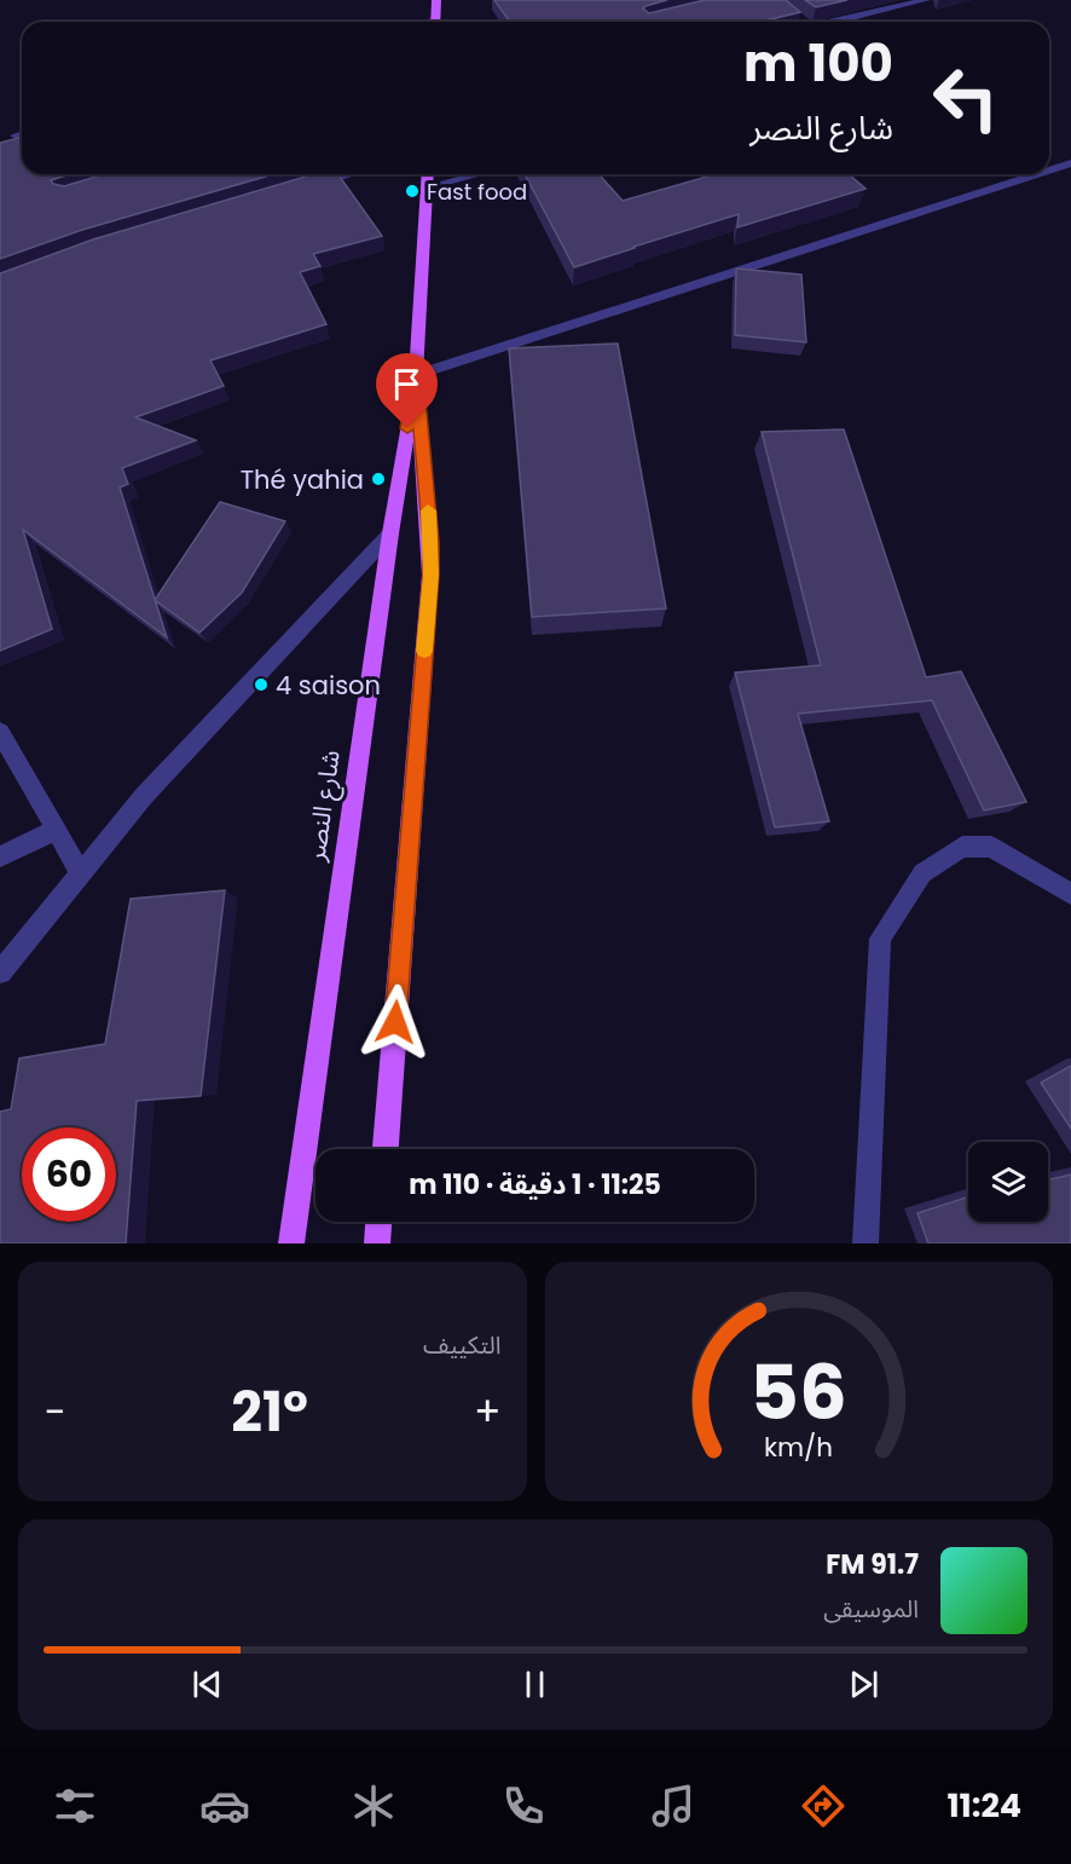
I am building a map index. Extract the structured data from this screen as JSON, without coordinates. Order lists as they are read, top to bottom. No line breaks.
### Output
{"streets":{"main road":["شارع النصر"]},"places":["Fast food","Thé yahia","4 saison"],"page":{"turn":["100 m","شارع النصر"],"limit":"60","trip":"11:25 · 1 دقيقة · 110 m","tile":"التكييف","heat":["−","21°","+"],"song":["91.7 FM","الموسيقى"],"tabs":"11:24","gauge":["56","km/h"]}}
